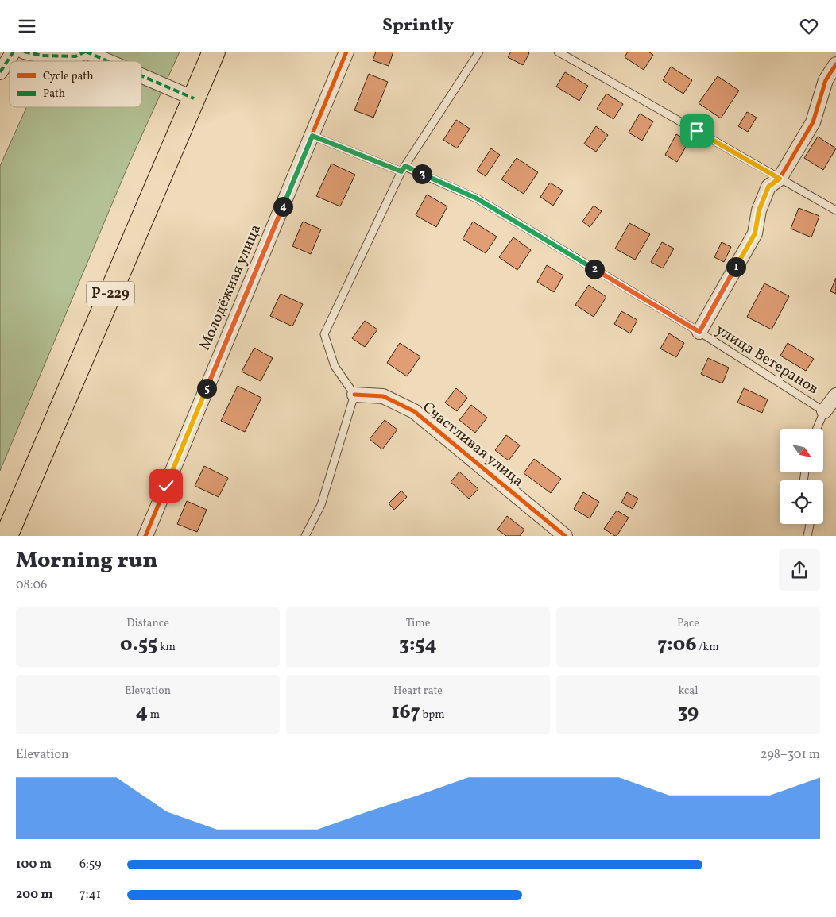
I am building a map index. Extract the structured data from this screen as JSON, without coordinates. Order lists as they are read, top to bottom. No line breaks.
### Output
{"streets":{"main road":["Р-229"],"street":["Молодёжная улица","Счастливая улица"],"lane":["улица Ветеранов"]},"crossings":[["Молодёжная улица","улица Ветеранов"]],"legend":["Cycle path","Path"],"north":"bottom right","page":{"header":"Sprintly","pins":["3","4","1","2","5"],"heading":["Morning run","08:06"],"stats":[["Distance","0.55 km"],["Time","3:54"],["Pace","7:06 /km"],["Elevation","4 m"],["Heart rate","167 bpm"],["kcal","39"]],"chart":["Elevation","298–301 m"],"list":[{"name":"100 m","note":"6:59"},{"name":"200 m","note":"7:41"}]}}
